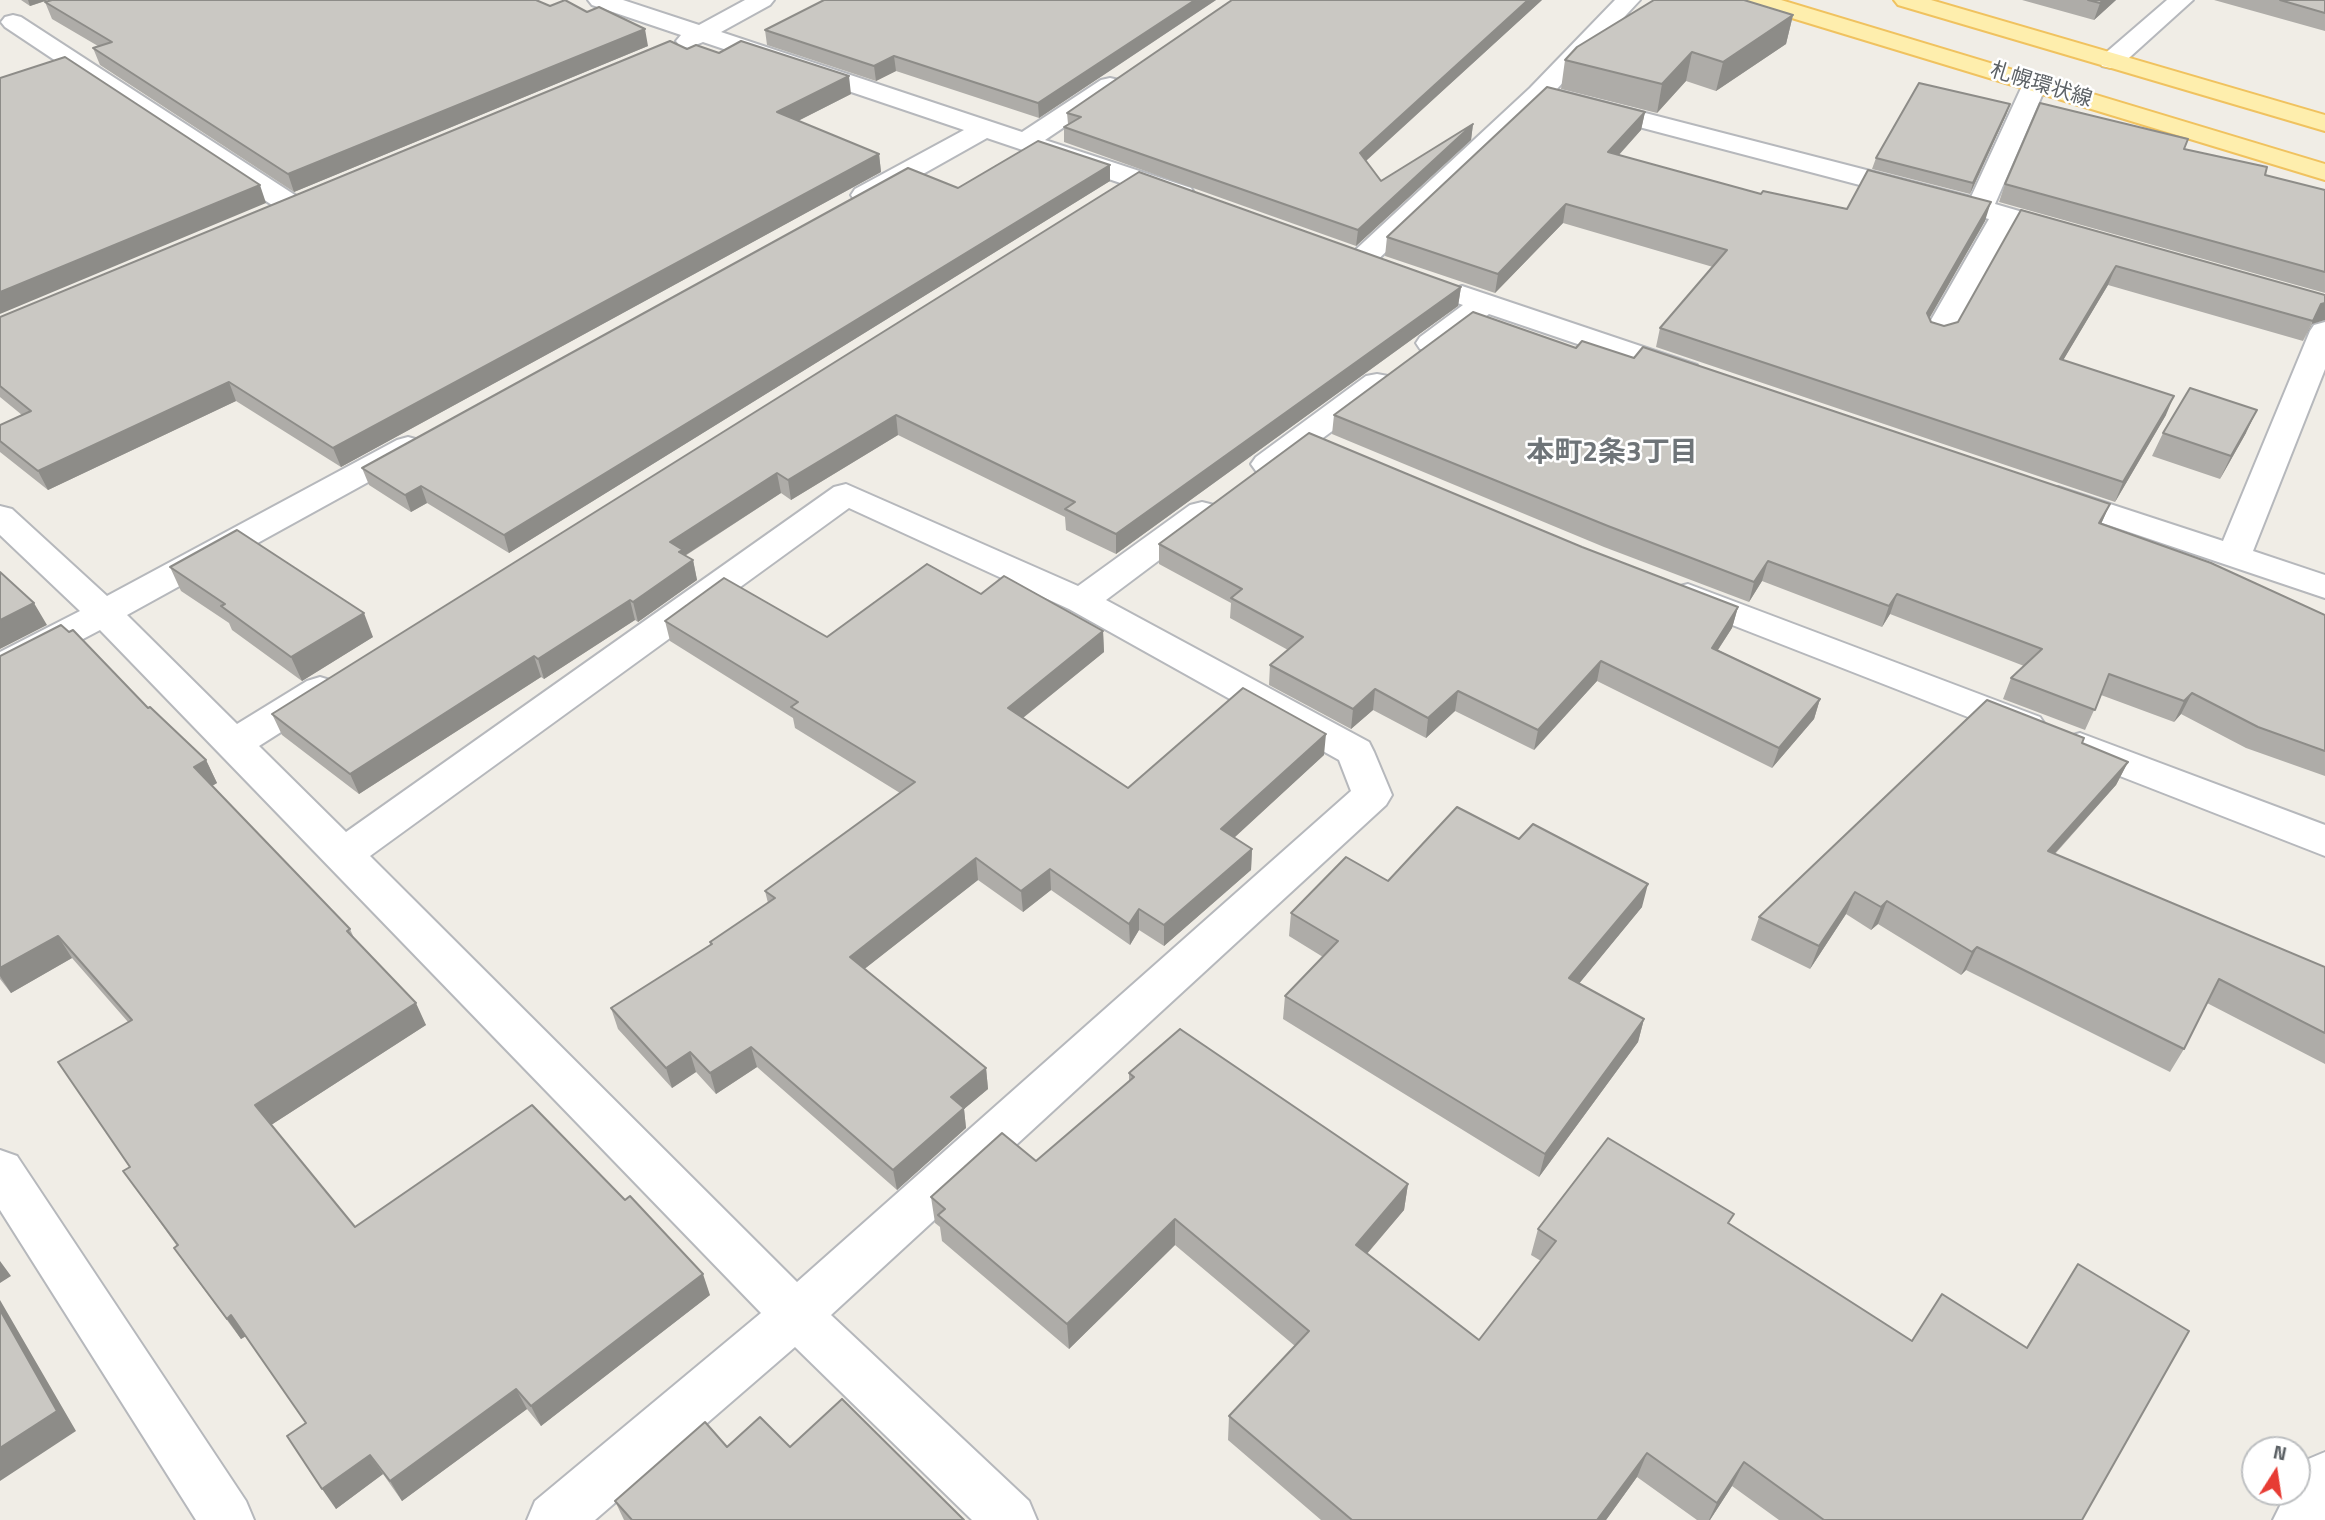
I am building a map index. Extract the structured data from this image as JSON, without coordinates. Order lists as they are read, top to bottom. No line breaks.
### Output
{"streets":{"main road":["札幌環状線"]},"districts":["本町2条3丁目"],"north":"top"}
